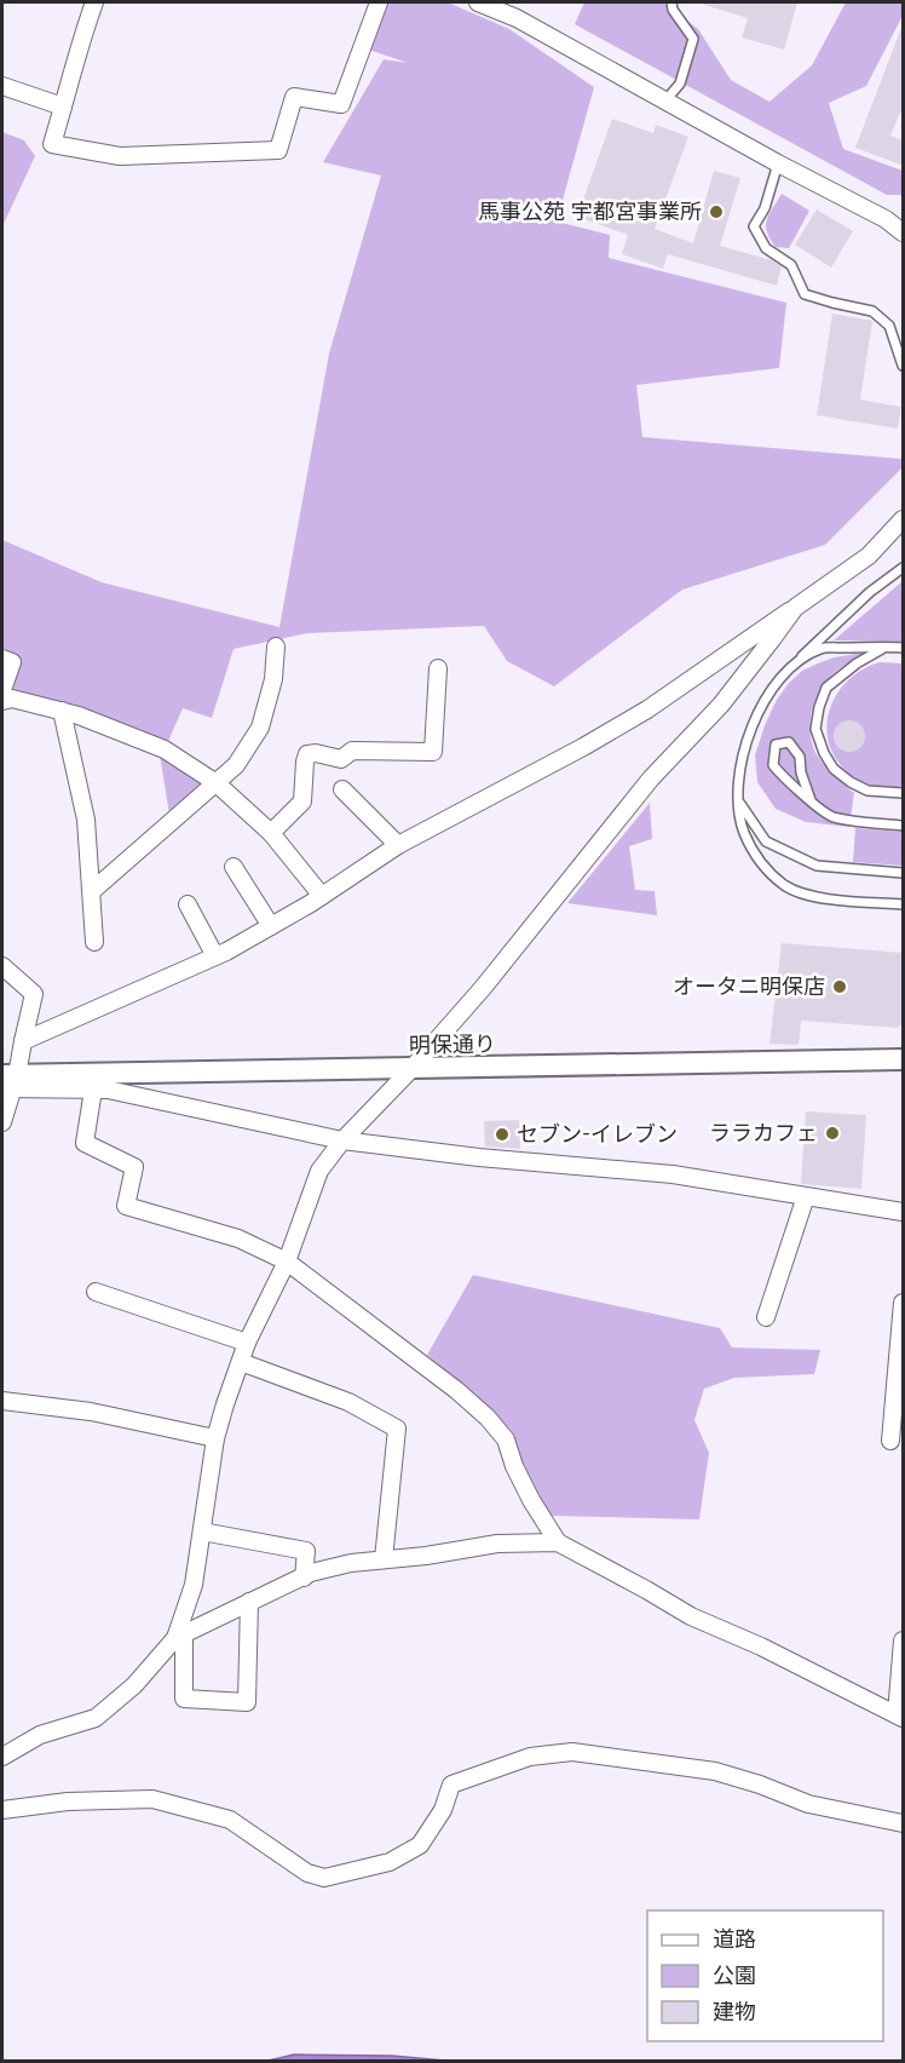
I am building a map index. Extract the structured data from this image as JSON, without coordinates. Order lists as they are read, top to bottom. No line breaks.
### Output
{"streets":{"street":["明保通り"]},"places":["馬事公苑 宇都宮事業所","オータニ明保店","ララカフェ","セブン-イレブン"],"legend":["道路","公園","建物"]}
